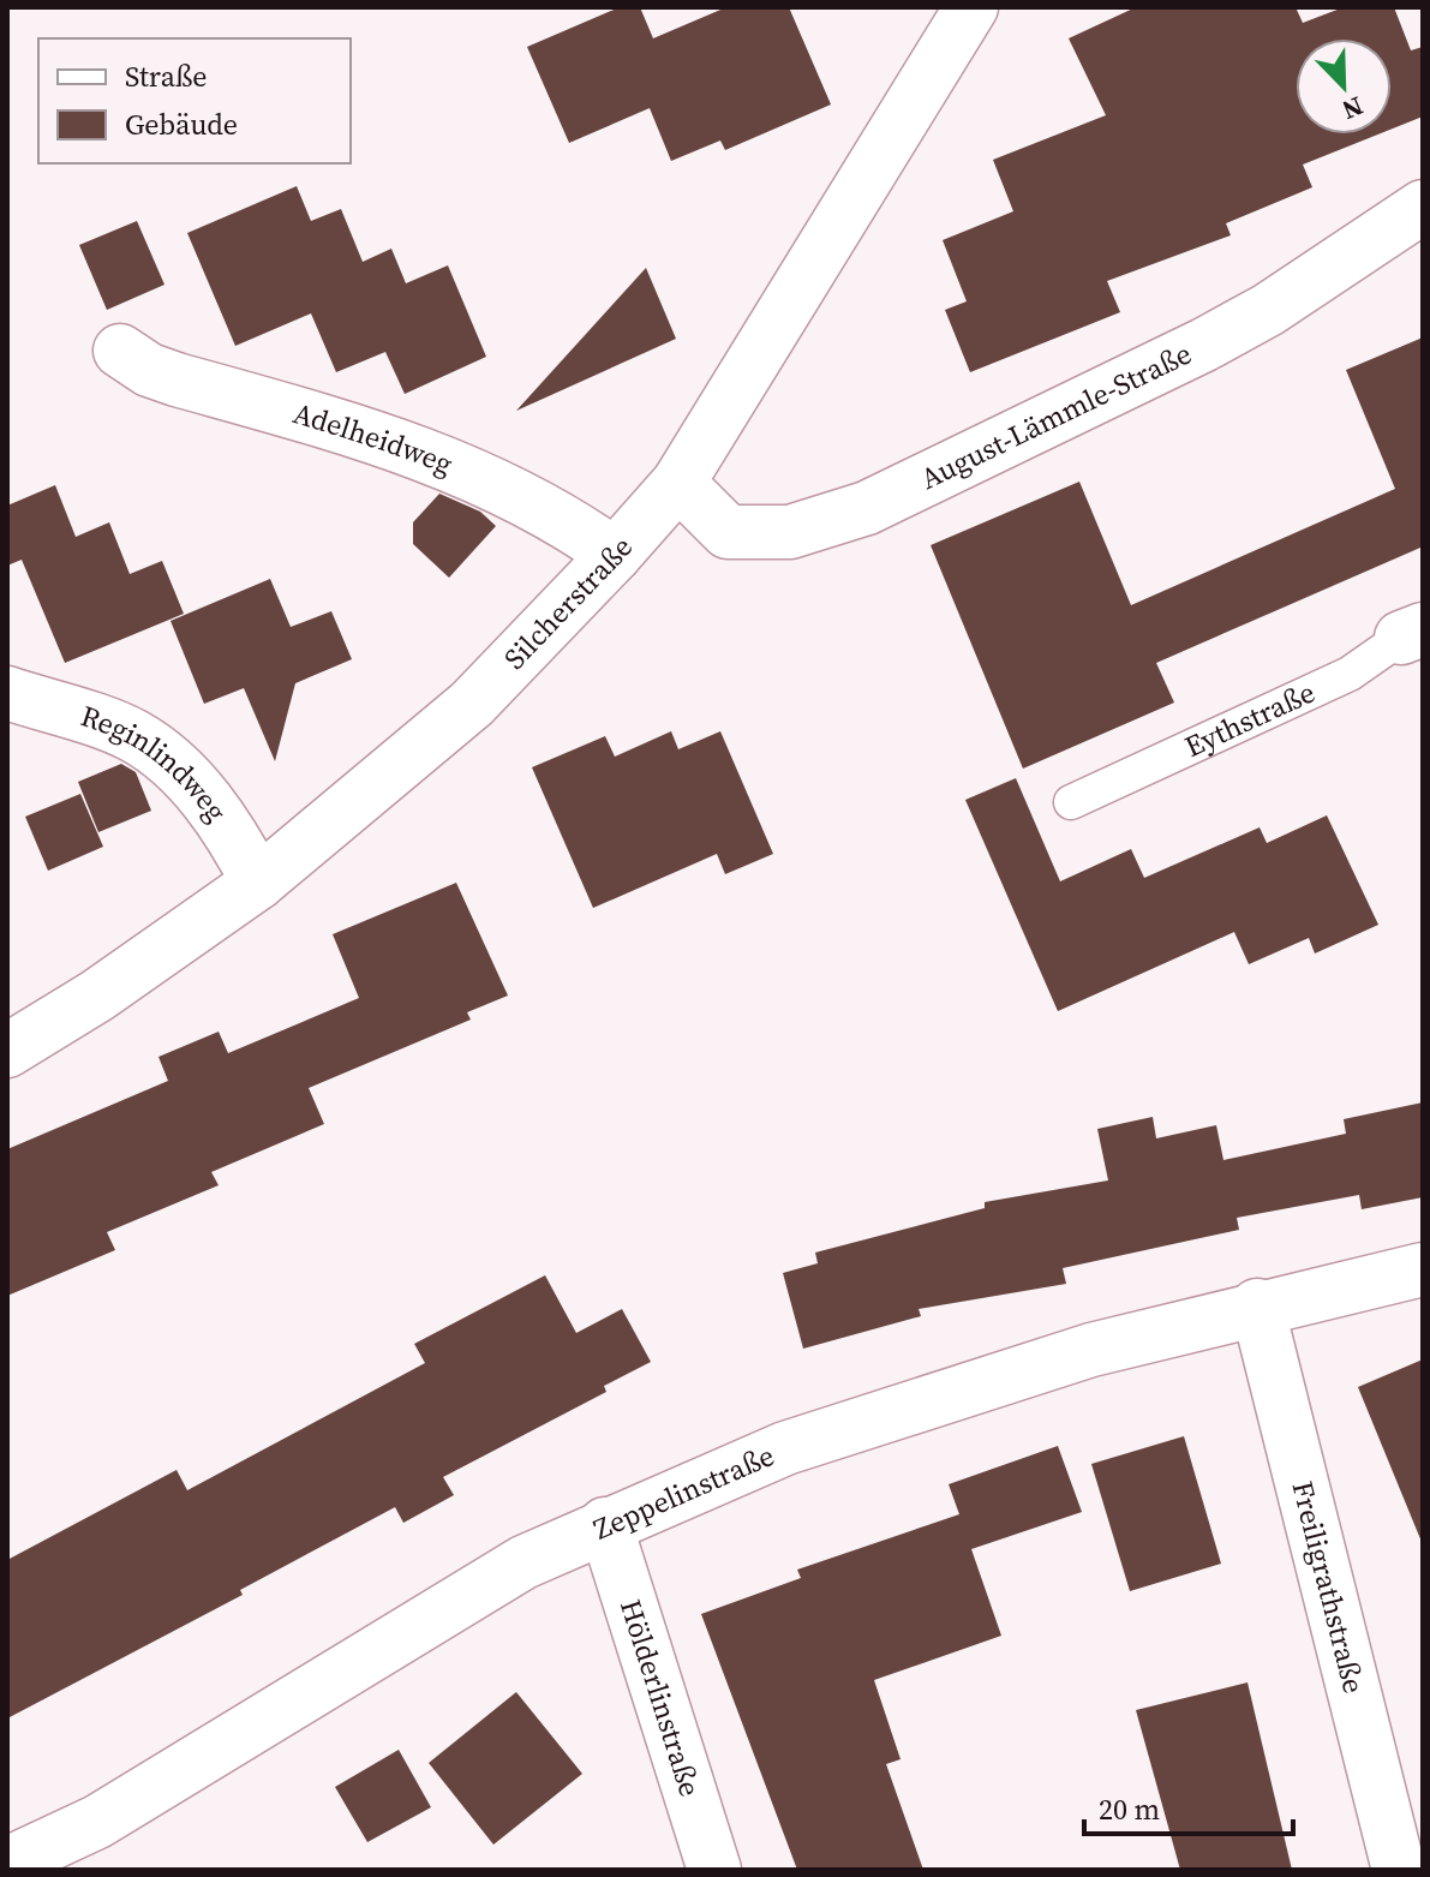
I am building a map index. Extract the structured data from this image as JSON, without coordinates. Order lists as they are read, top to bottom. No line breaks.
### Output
{"streets":{"street":["August-Lämmle-Straße","Adelheidweg","Silcherstraße","Reginlindweg","Zeppelinstraße","Freiligrathstraße","Hölderlinstraße"],"lane":["Eythstraße"]},"crossings":[["August-Lämmle-Straße","Silcherstraße"],["Adelheidweg","Silcherstraße"],["Silcherstraße","Reginlindweg"],["Zeppelinstraße","Freiligrathstraße"],["Zeppelinstraße","Hölderlinstraße"]],"legend":["Straße","Gebäude"],"scale_bar":"20 m","north":"bottom right"}
